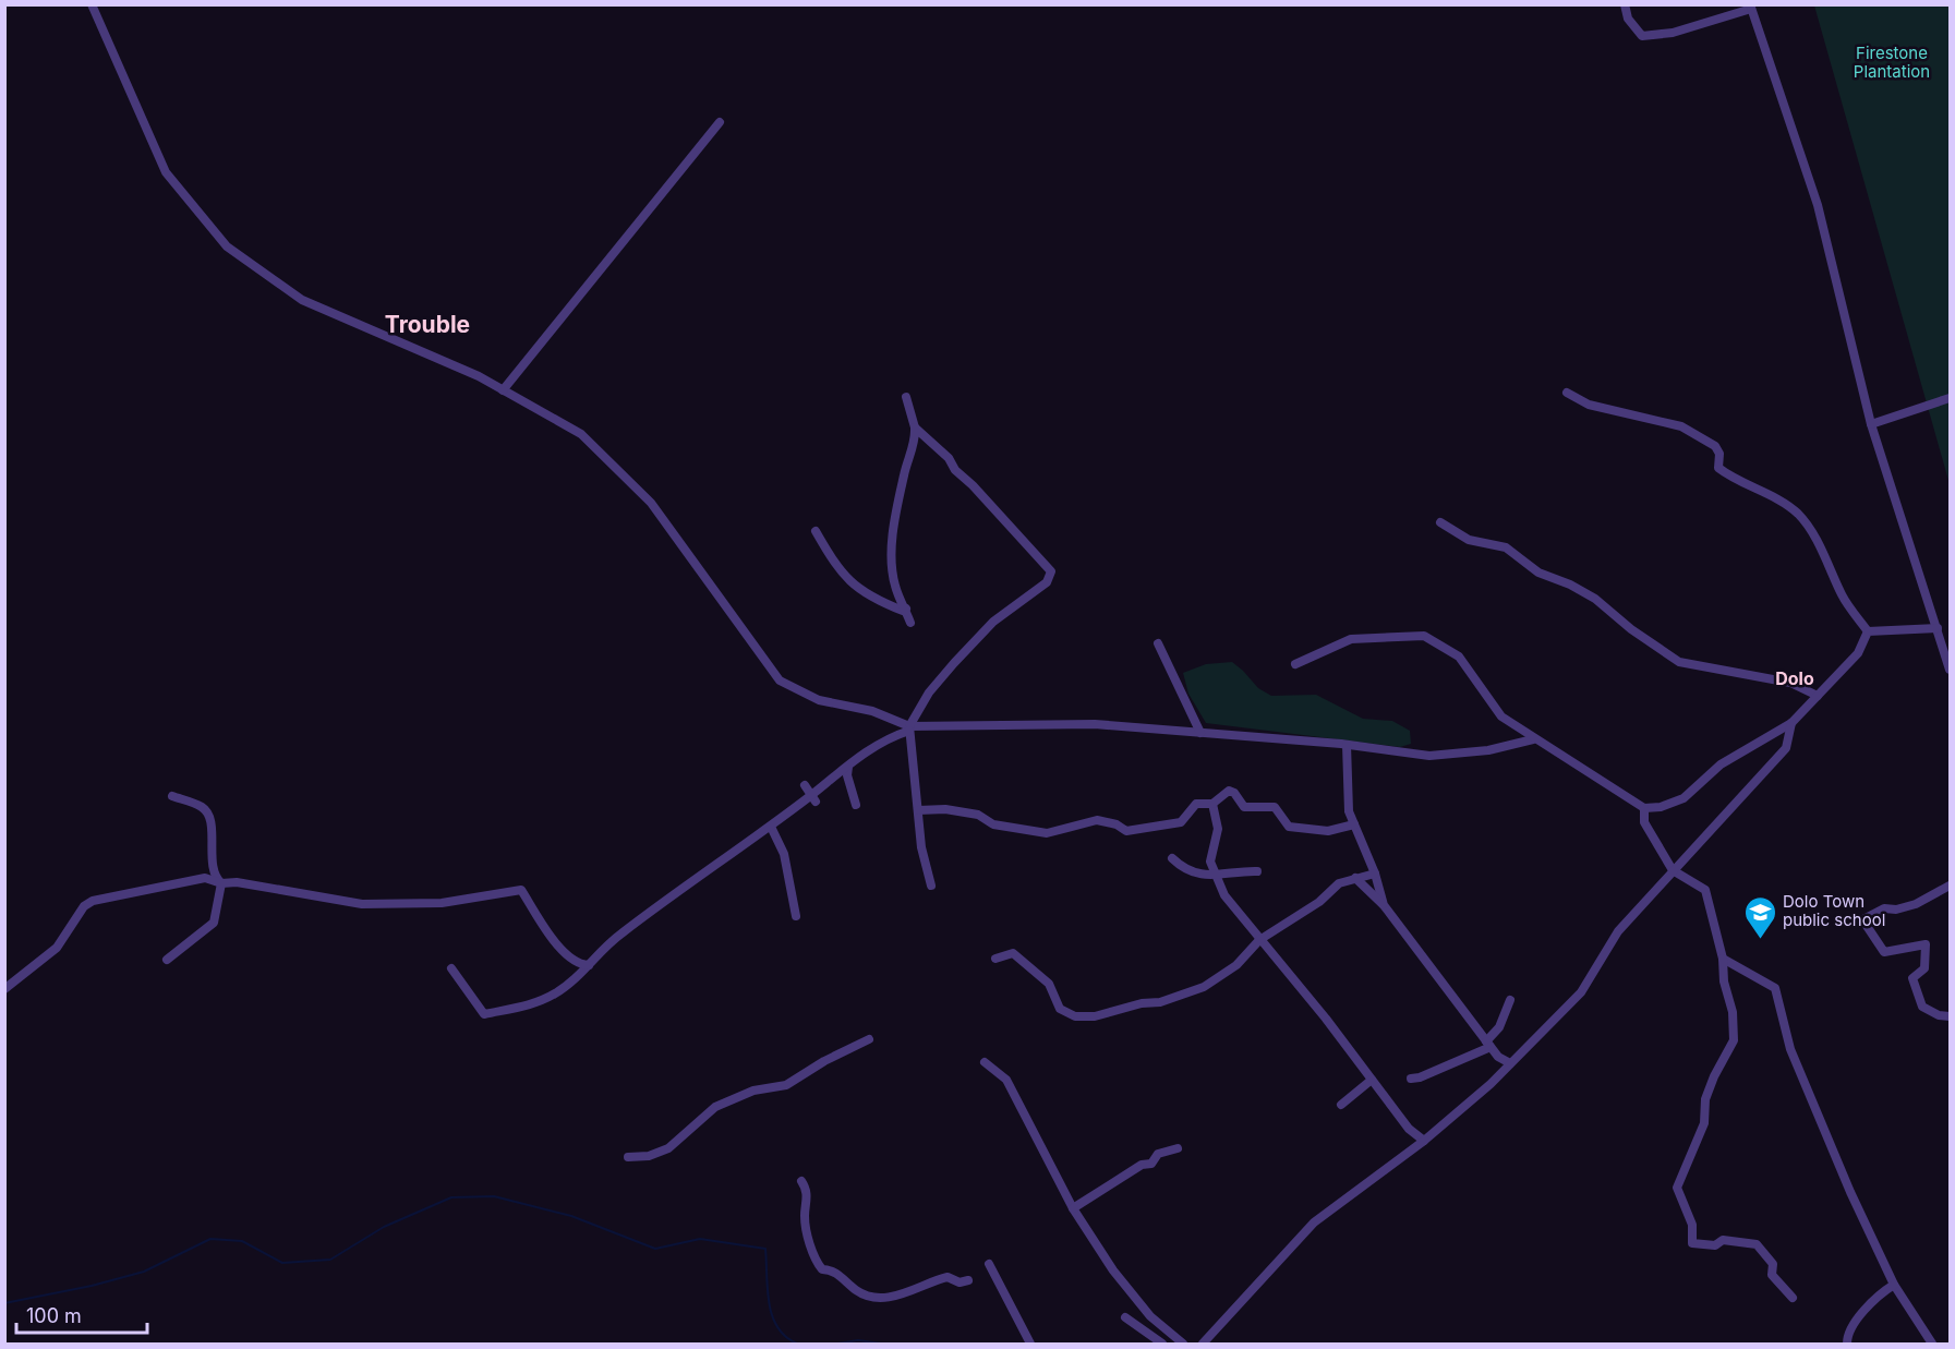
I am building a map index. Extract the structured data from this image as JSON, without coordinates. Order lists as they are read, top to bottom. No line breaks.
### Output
{"districts":["Trouble","Dolo"],"parks":["Firestone Plantation"],"places":{"school or university":["Dolo Town public school"]},"scale_bar":"100 m"}
